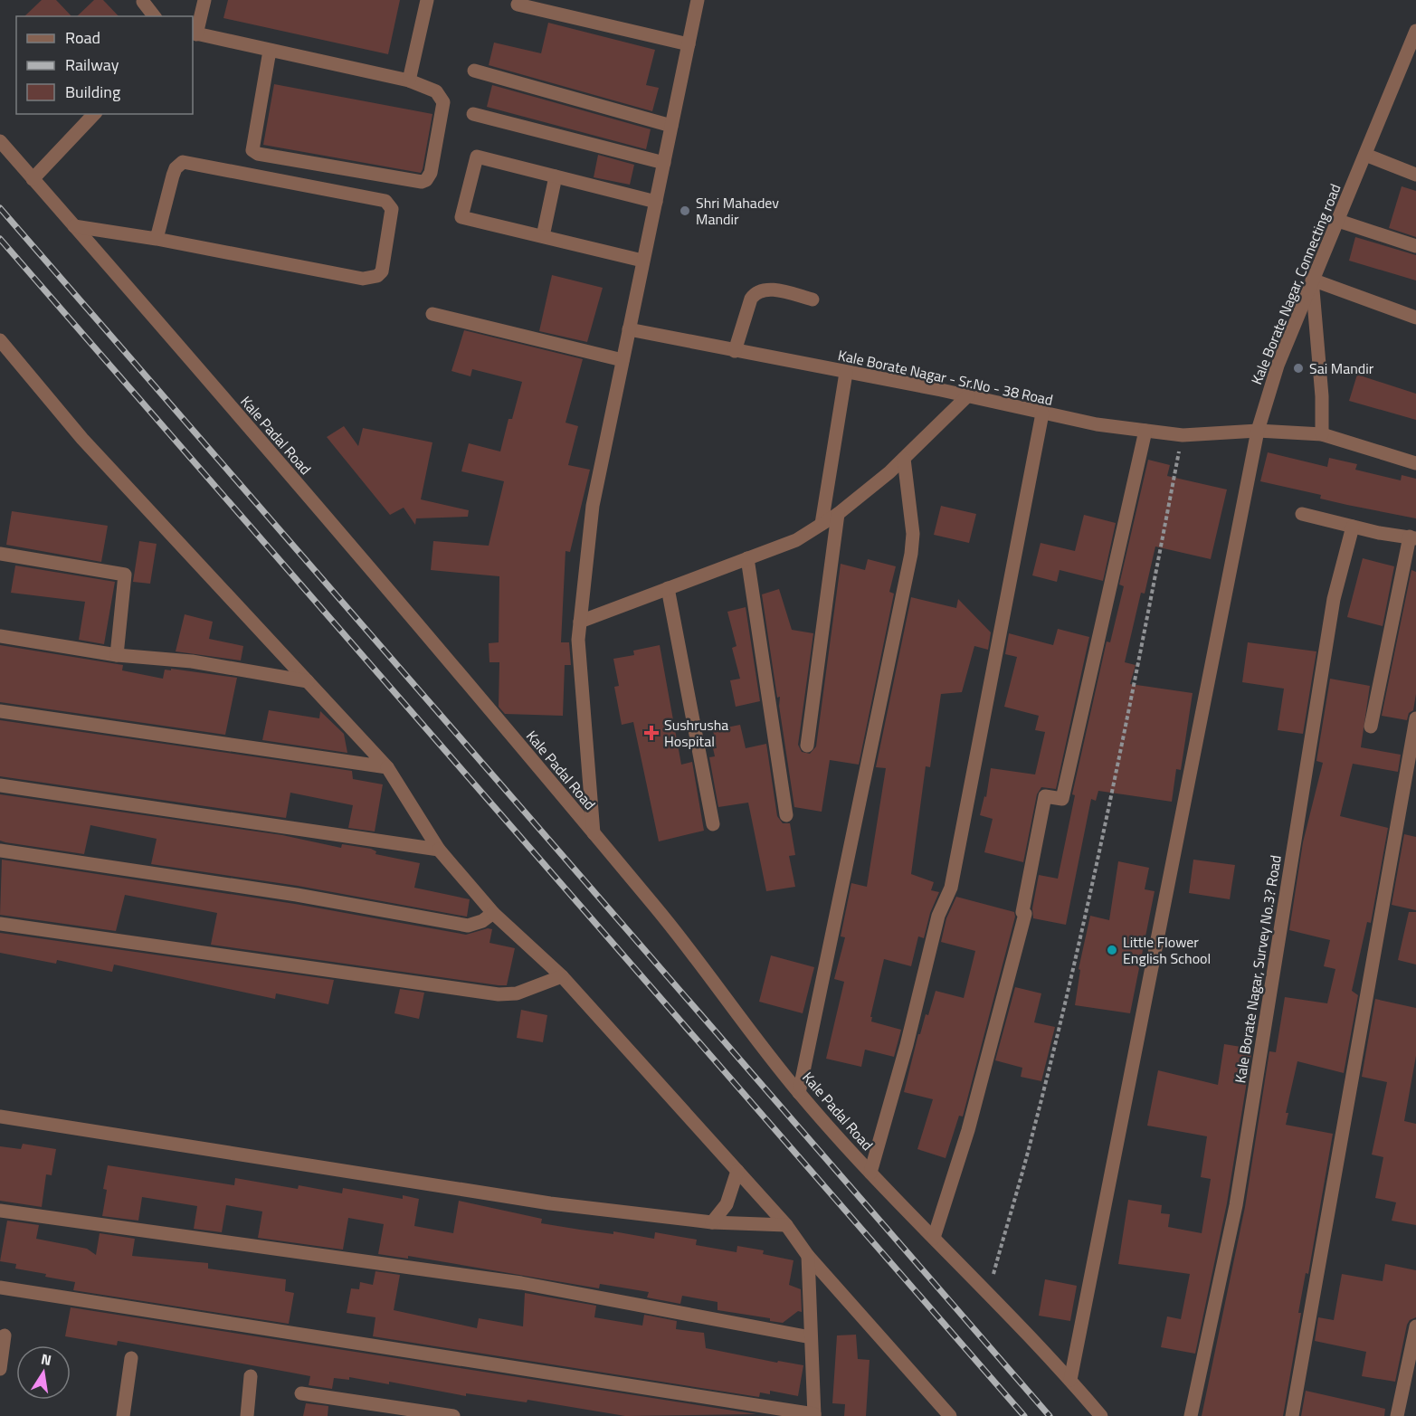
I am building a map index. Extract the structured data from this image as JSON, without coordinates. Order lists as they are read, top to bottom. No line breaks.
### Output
{"streets":{"street":["Kale Borate Nagar, Connecting road","Kale Borate Nagar - Sr.No - 38 Road","Kale Padal Road","Kale Borate Nagar, Survey No.3? Road"]},"crossings":[["Kale Borate Nagar, Connecting road","Kale Borate Nagar - Sr.No - 38 Road"],["Kale Borate Nagar, Connecting road","Kale Padal Road"]],"places":{"other":["Shri Mahadev Mandir","Sai Mandir","Little Flower English School"],"health":["Sushrusha Hospital"]},"legend":["Road","Railway","Building"],"north":"top"}
